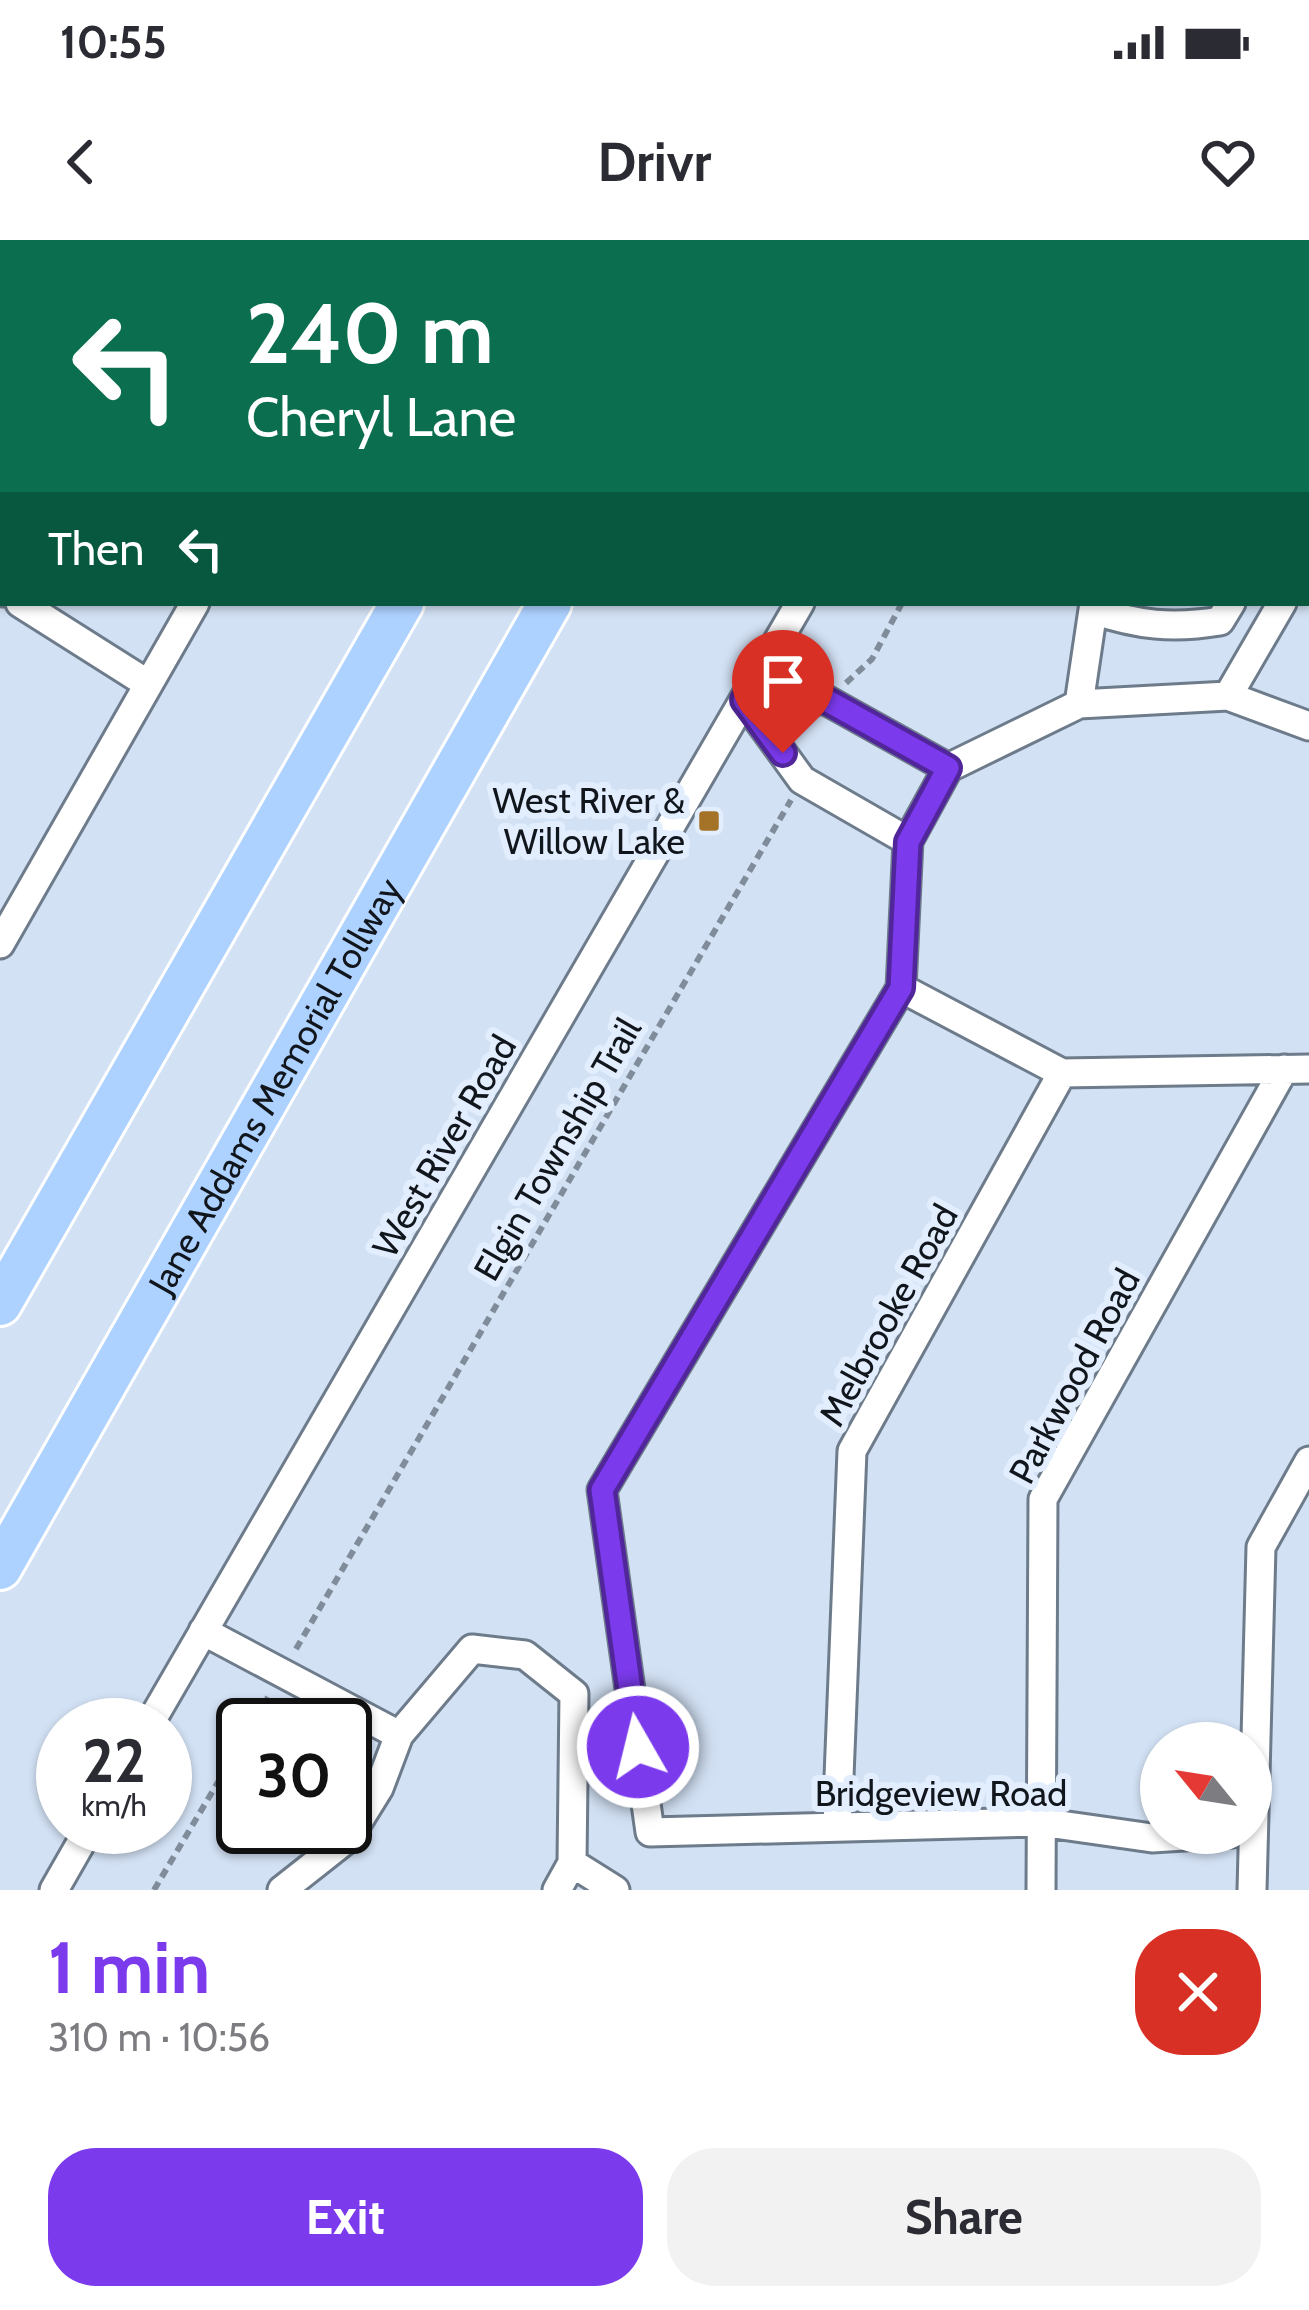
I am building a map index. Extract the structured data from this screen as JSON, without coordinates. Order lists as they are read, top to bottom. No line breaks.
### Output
{"streets":{"highway":["Jane Addams Memorial Tollway"],"street":["West River Road","Melbrooke Road","Parkwood Road","Bridgeview Road"],"path":["Elgin Township Trail"]},"crossings":[["Melbrooke Road","Bridgeview Road"],["Parkwood Road","Bridgeview Road"]],"places":{"transit":["West River & Willow Lake"]},"north":"top left","page":{"status":"10:55","header":"Drivr","turn":["240 m","Cheryl Lane"],"then":"Then","speed":"22 km/h","limit":"30","heading":["1 min","310 m · 10:56"],"buttons":["Exit","Share"]}}
